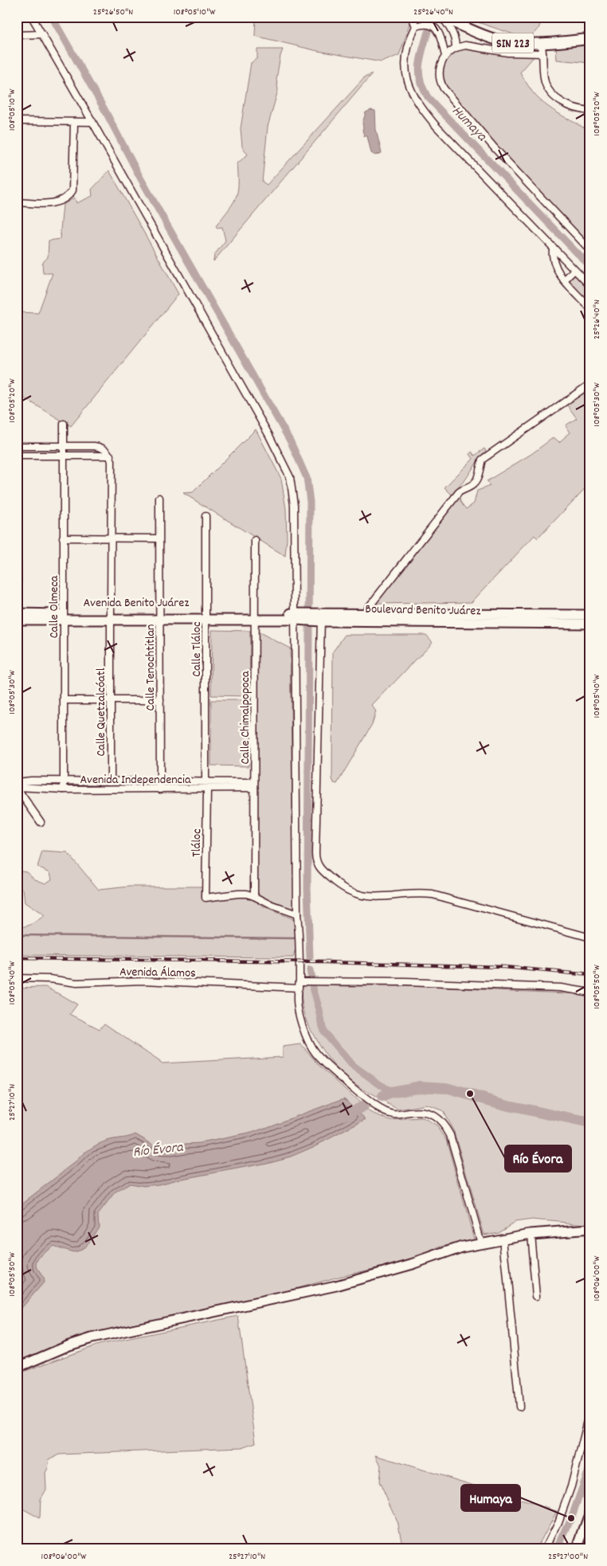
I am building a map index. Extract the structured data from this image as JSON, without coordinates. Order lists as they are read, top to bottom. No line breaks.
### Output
{"streets":{"main road":["SIN 223"],"street":["Avenida Benito Juárez","Calle Olmeca","Boulevard Benito Juárez","Calle Tláloc","Calle Tenochtitlan","Calle Quetzalcóatl","Calle Chimalpopoca","Avenida Independencia","Tláloc","Avenida Álamos"]},"crossings":[["Avenida Benito Juárez","Calle Olmeca"],["Avenida Benito Juárez","Boulevard Benito Juárez"],["Avenida Benito Juárez","Calle Tláloc"],["Avenida Benito Juárez","Calle Tenochtitlan"],["Avenida Benito Juárez","Calle Quetzalcóatl"],["Avenida Benito Juárez","Calle Chimalpopoca"],["Calle Olmeca","Avenida Independencia"],["Boulevard Benito Juárez","Calle Chimalpopoca"],["Calle Tláloc","Avenida Independencia"],["Calle Tenochtitlan","Avenida Independencia"],["Calle Quetzalcóatl","Avenida Independencia"],["Calle Chimalpopoca","Avenida Independencia"],["Calle Chimalpopoca","Tláloc"],["Avenida Independencia","Tláloc"]],"water":["Humaya","Río Évora"],"places":["Río Évora","Humaya"],"coordinates":["25°26'50\"N","108°05'10\"W","25°26'40\"N","108°05'20\"W","108°05'30\"W","108°05'40\"W","108°05'50\"W","25°27'10\"N","108°06'00\"W","25°27'00\"N"]}
